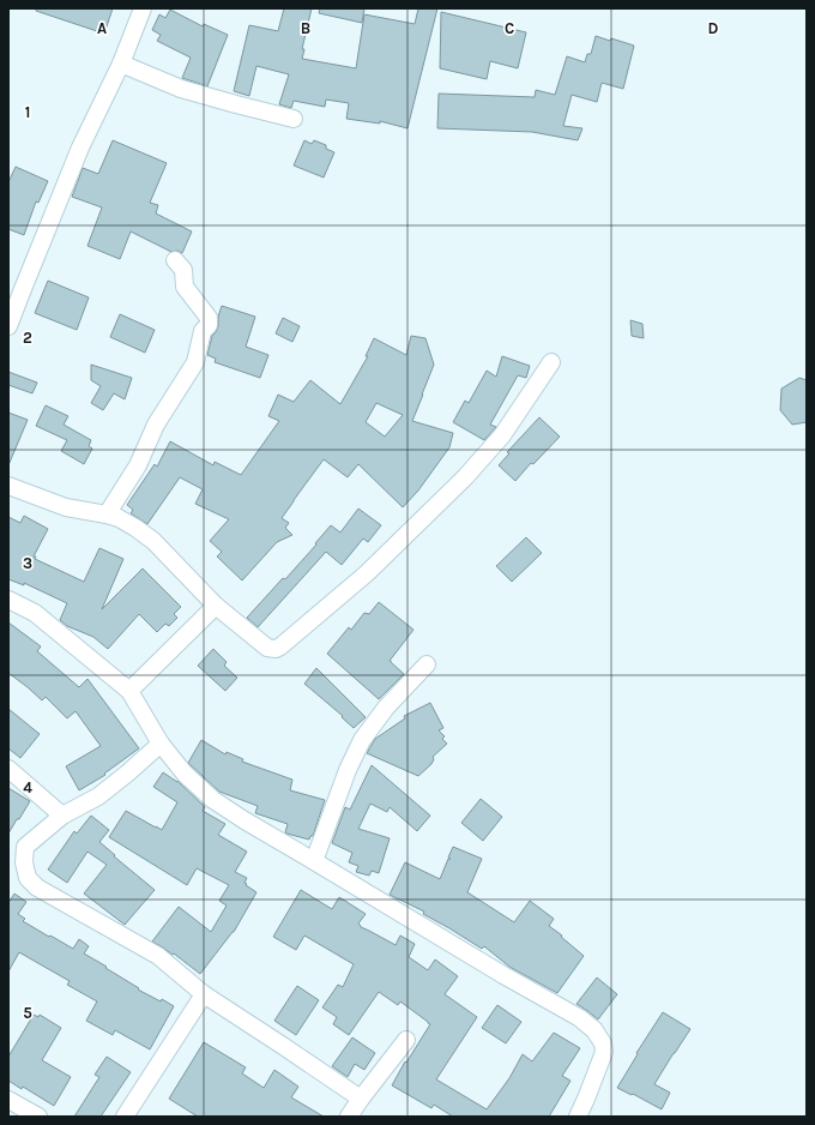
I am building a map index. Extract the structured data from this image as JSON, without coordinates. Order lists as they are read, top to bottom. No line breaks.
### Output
{"grid":{"columns":["A","B","C","D"],"rows":["1","2","3","4","5"]}}
